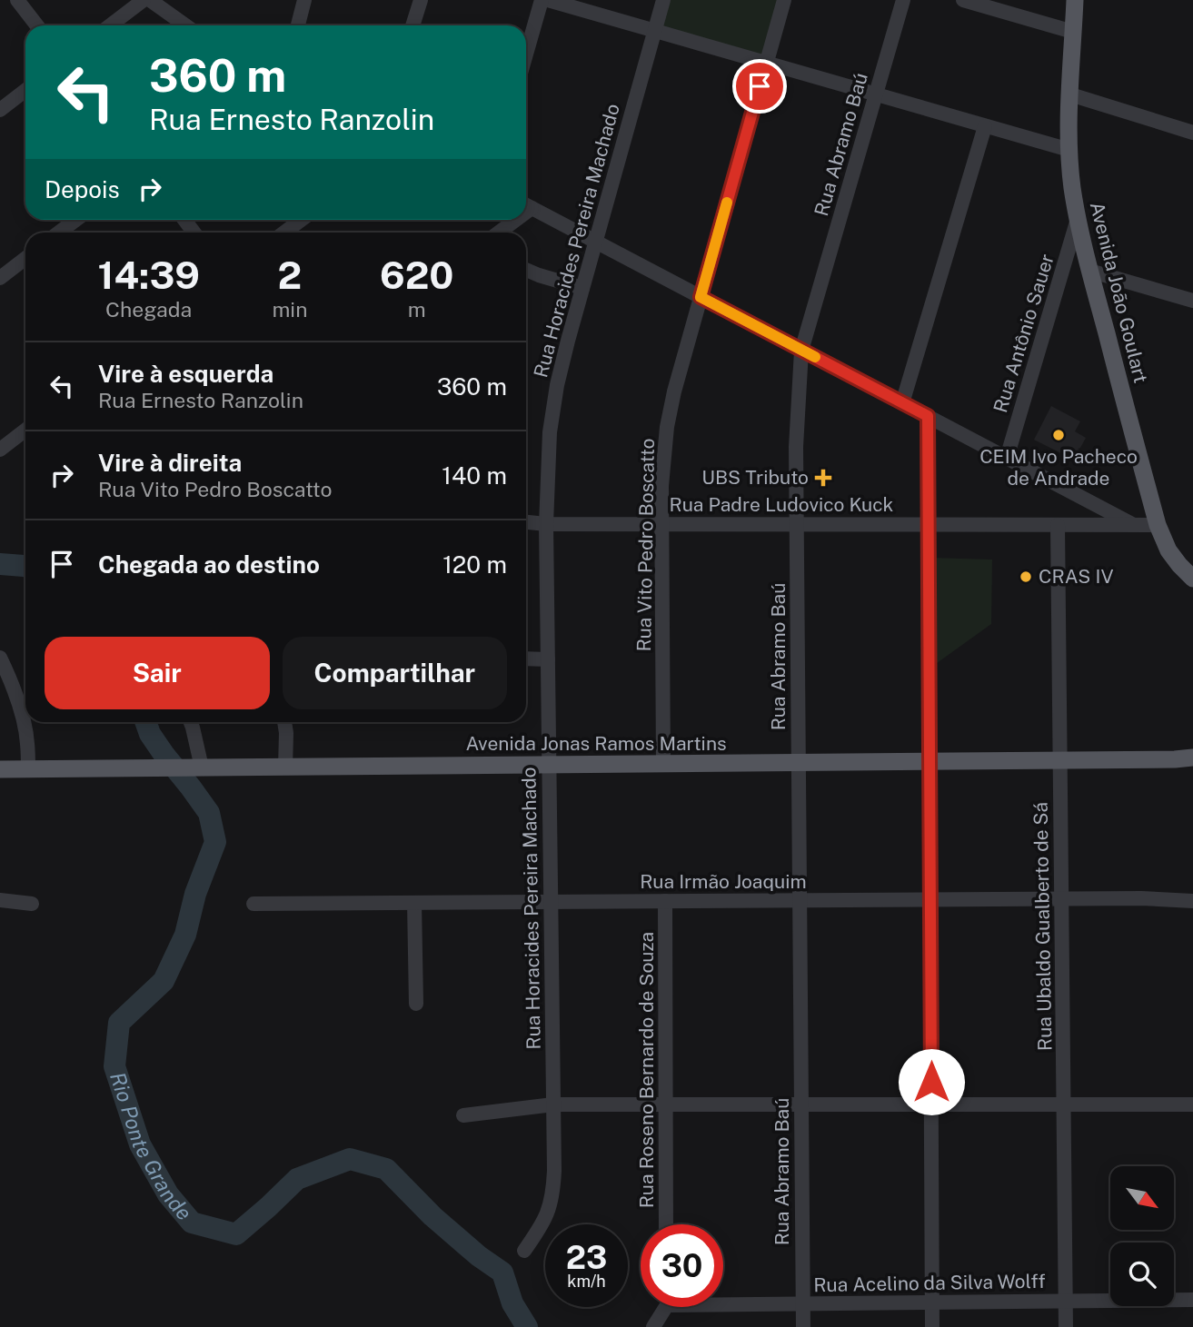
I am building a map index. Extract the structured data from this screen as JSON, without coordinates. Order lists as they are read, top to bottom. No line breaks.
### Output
{"streets":{"main road":["Avenida João Goulart","Avenida Jonas Ramos Martins"],"street":["Rua Abramo Baú","Rua Horacides Pereira Machado","Rua Antônio Sauer","Rua Padre Ludovico Kuck","Rua Vito Pedro Boscatto","Rua Irmão Joaquim","Rua Ubaldo Gualberto de Sá","Rua Roseno Bernardo de Souza","Rua Acelino da Silva Wolff"]},"crossings":[["Rua Abramo Baú","Rua Padre Ludovico Kuck"],["Rua Abramo Baú","Avenida Jonas Ramos Martins"],["Rua Abramo Baú","Rua Irmão Joaquim"],["Rua Abramo Baú","Rua Acelino da Silva Wolff"],["Rua Horacides Pereira Machado","Rua Padre Ludovico Kuck"],["Rua Horacides Pereira Machado","Avenida Jonas Ramos Martins"],["Rua Horacides Pereira Machado","Rua Irmão Joaquim"],["Avenida João Goulart","Rua Antônio Sauer"],["Avenida João Goulart","Rua Padre Ludovico Kuck"],["Rua Padre Ludovico Kuck","Rua Vito Pedro Boscatto"],["Rua Padre Ludovico Kuck","Rua Ubaldo Gualberto de Sá"],["Rua Vito Pedro Boscatto","Avenida Jonas Ramos Martins"],["Avenida Jonas Ramos Martins","Rua Ubaldo Gualberto de Sá"],["Rua Irmão Joaquim","Rua Ubaldo Gualberto de Sá"],["Rua Irmão Joaquim","Rua Roseno Bernardo de Souza"],["Rua Ubaldo Gualberto de Sá","Rua Acelino da Silva Wolff"]],"water":["Rio Ponte Grande"],"places":{"other":["CEIM Ivo Pacheco de Andrade","CRAS IV"],"health":["UBS Tributo"]},"north":"bottom right","page":{"turn":["360 m","Rua Ernesto Ranzolin"],"then":"Depois","eta":["14:39","Chegada","2","min","620","m"],"list":[{"name":"Vire à esquerda","note":"Rua Ernesto Ranzolin","value":"360 m"},{"name":"Vire à direita","note":"Rua Vito Pedro Boscatto","value":"140 m"},{"name":"Chegada ao destino","value":"120 m"}],"buttons":["Sair","Compartilhar"],"speed":"23 km/h","limit":"30"}}
